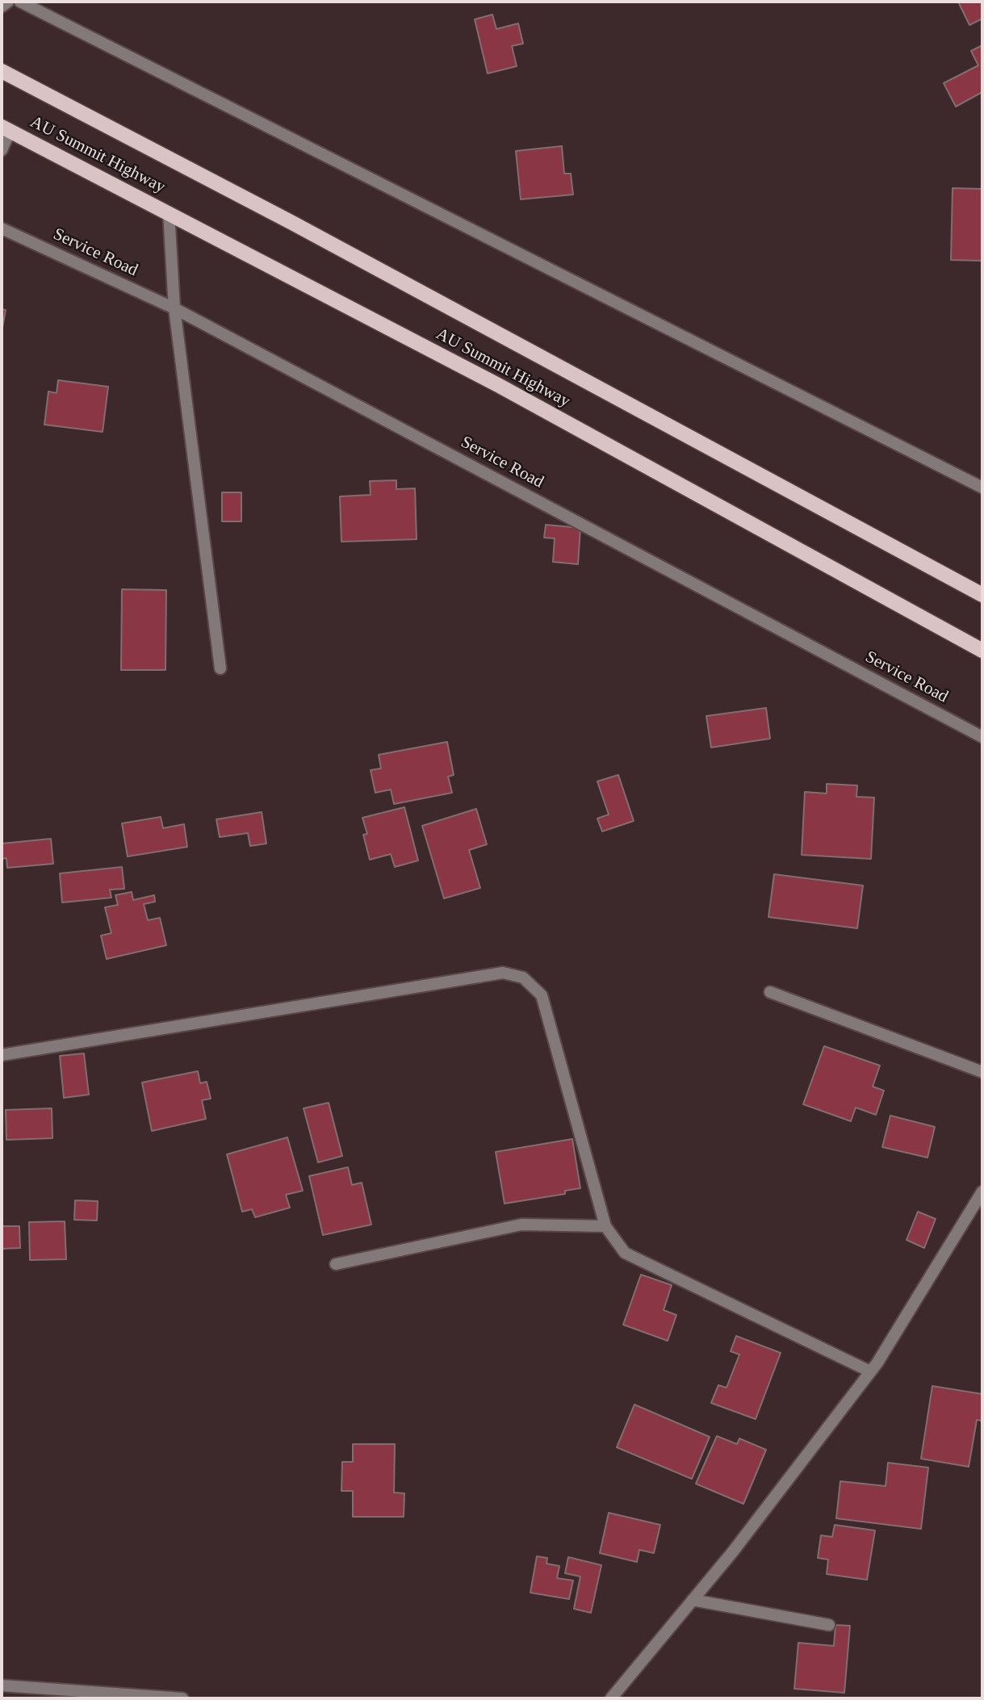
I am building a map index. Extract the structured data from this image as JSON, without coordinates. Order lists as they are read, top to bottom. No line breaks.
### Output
{"streets":{"main road":["AU Summit Highway"],"street":["Service Road"]}}
